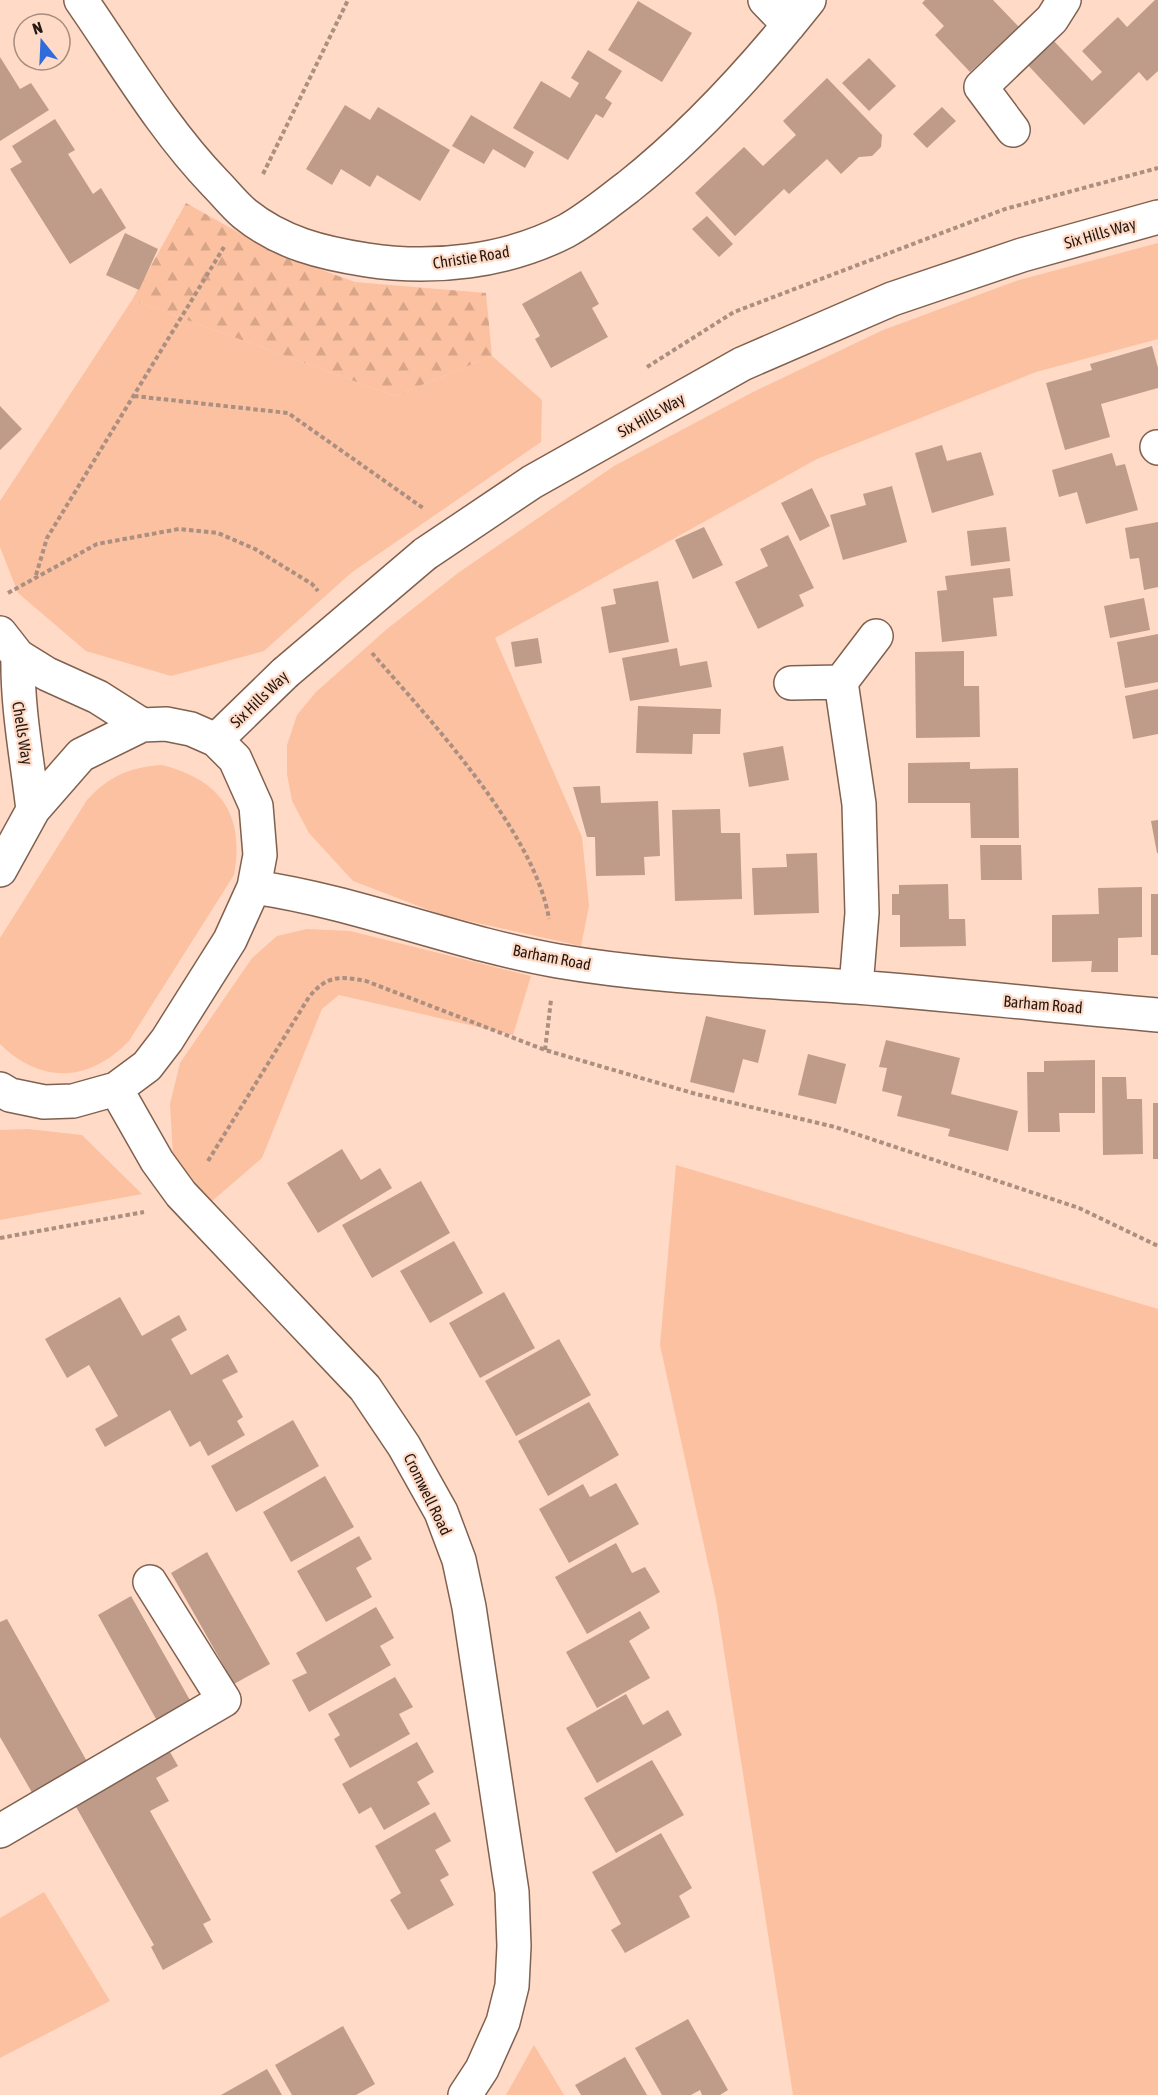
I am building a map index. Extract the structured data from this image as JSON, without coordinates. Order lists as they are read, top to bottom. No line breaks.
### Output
{"streets":{"street":["Six Hills Way","Christie Road","Chells Way","Barham Road","Cromwell Road"]},"north":"top"}
